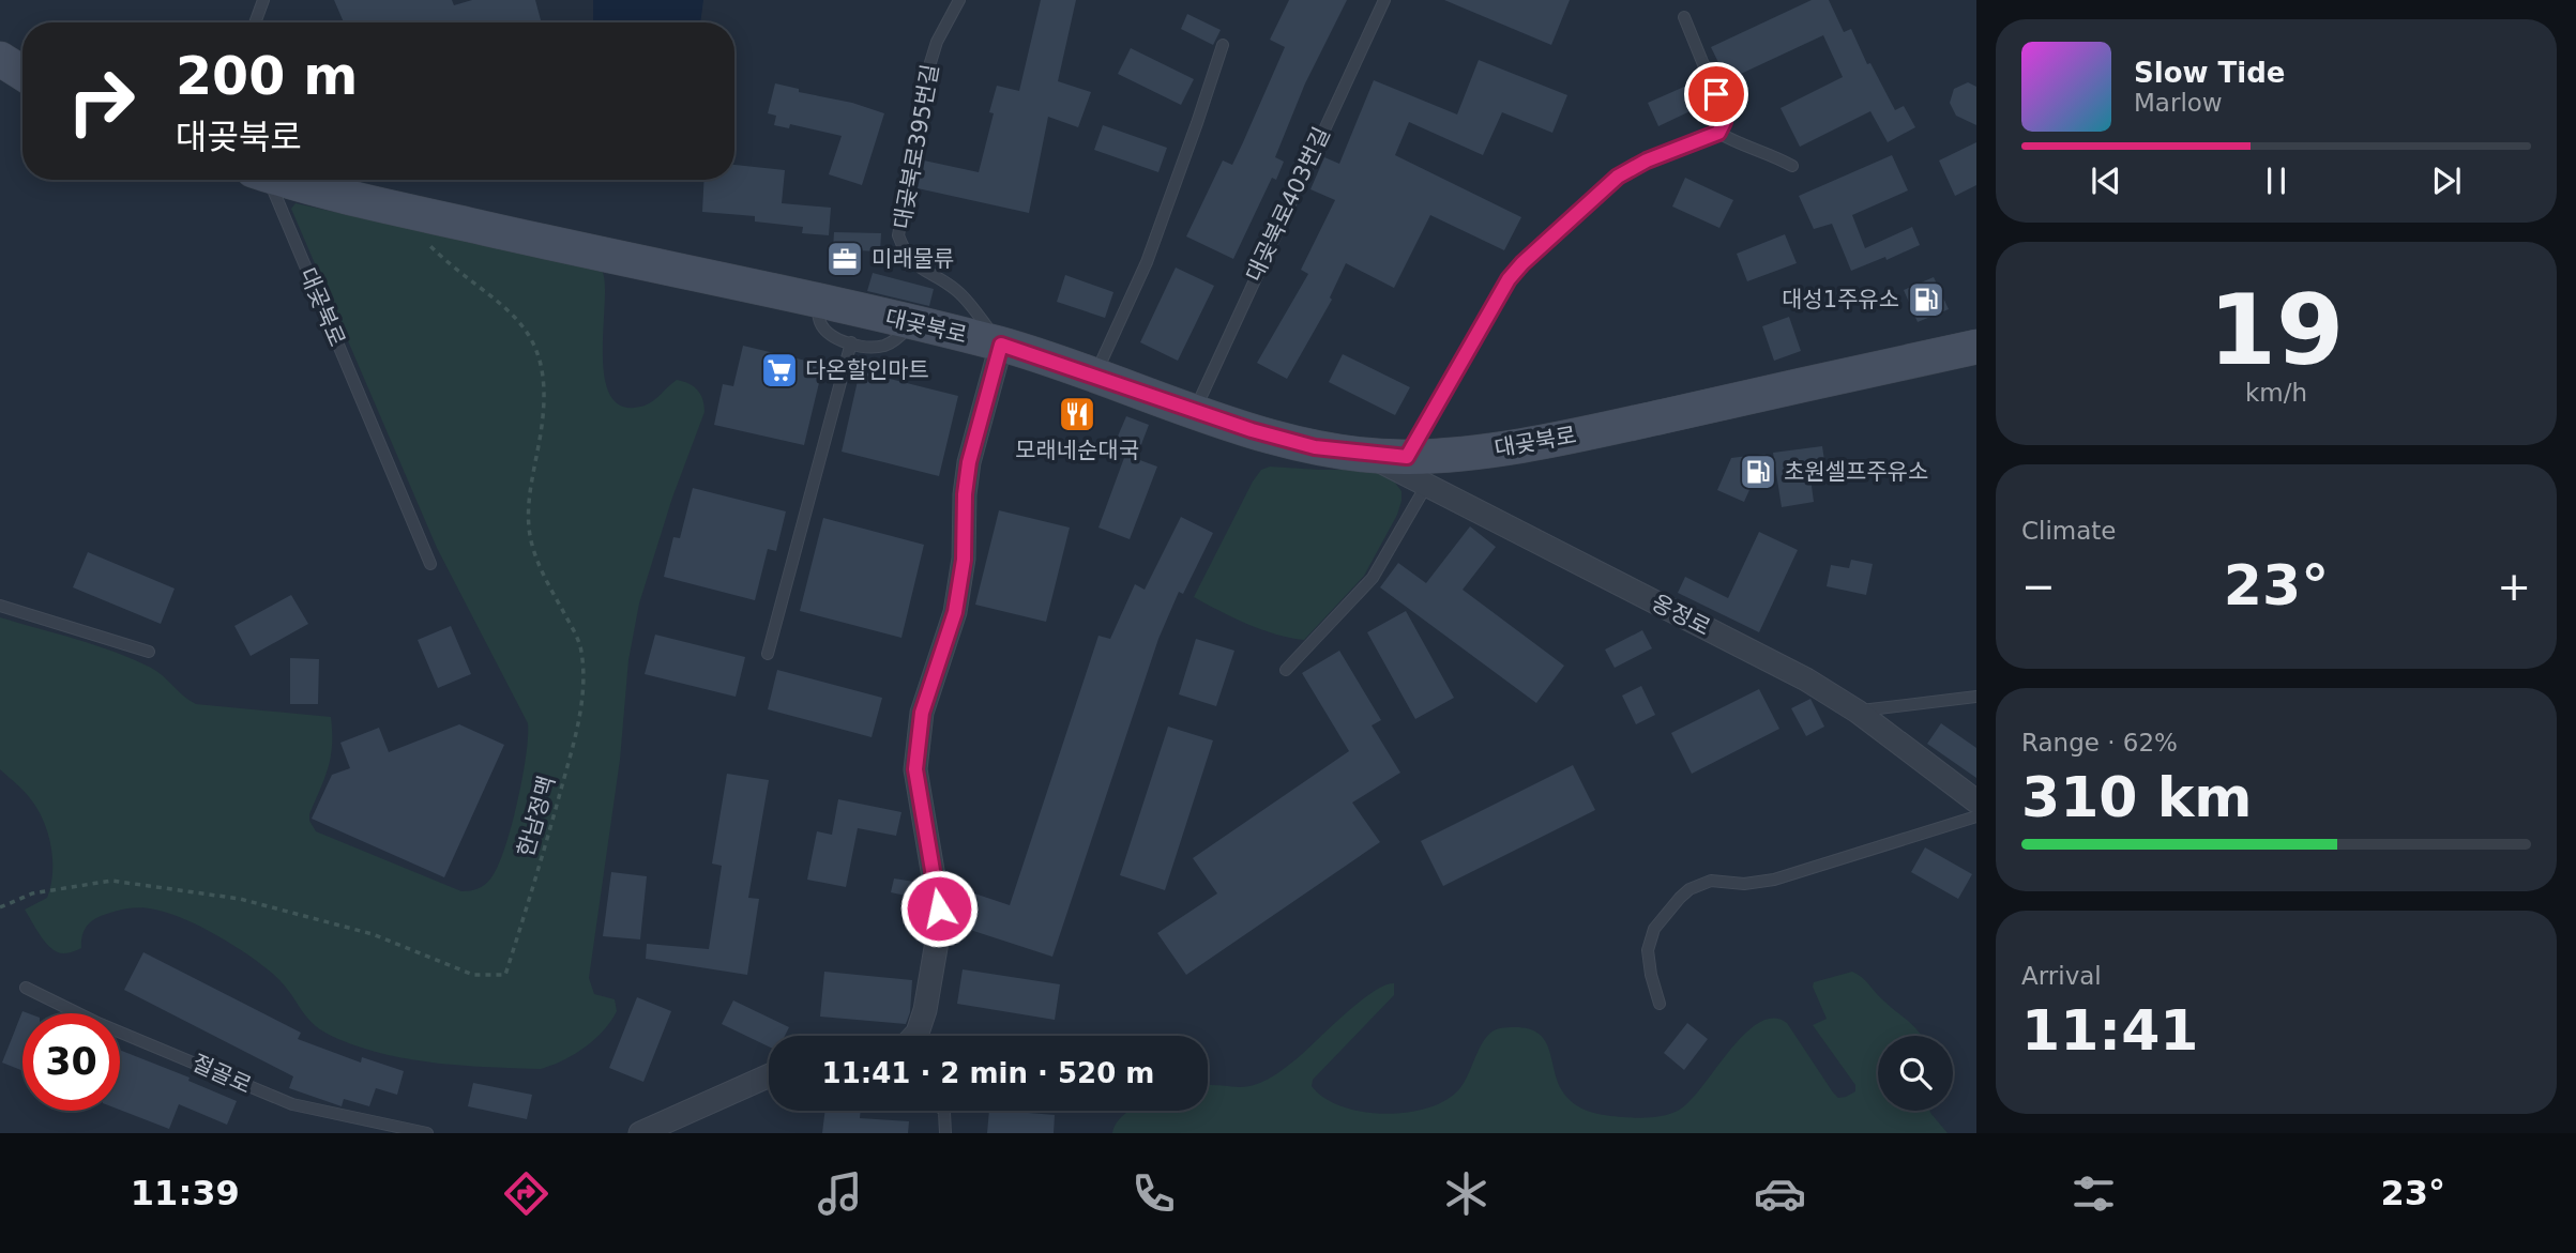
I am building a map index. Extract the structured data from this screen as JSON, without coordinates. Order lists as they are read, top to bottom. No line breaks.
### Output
{"streets":{"street":["대곶북로","옹정로"],"lane":["대곶북로395번길","대곶북로403번길","절골로"],"path":["한남정맥"]},"crossings":[["대곶북로395번길","대곶북로"],["대곶북로403번길","대곶북로"],["대곶북로","옹정로"],["대곶북로","한남정맥"]],"places":{"office":["미래물류"],"fuel station":["대성1주유소","초원셀프주유소"],"supermarket":["다온할인마트"],"restaurant":["모래네순대국"]},"page":{"turn":["200 m","대곶북로"],"song":["Slow Tide","Marlow"],"tile":[["19","km/h"],"Climate",["Range · 62%","310 km"],["Arrival","11:41"]],"heat":["−","23°","+"],"limit":"30","trip":"11:41 · 2 min · 520 m","tabs":["11:39","23°"]}}
